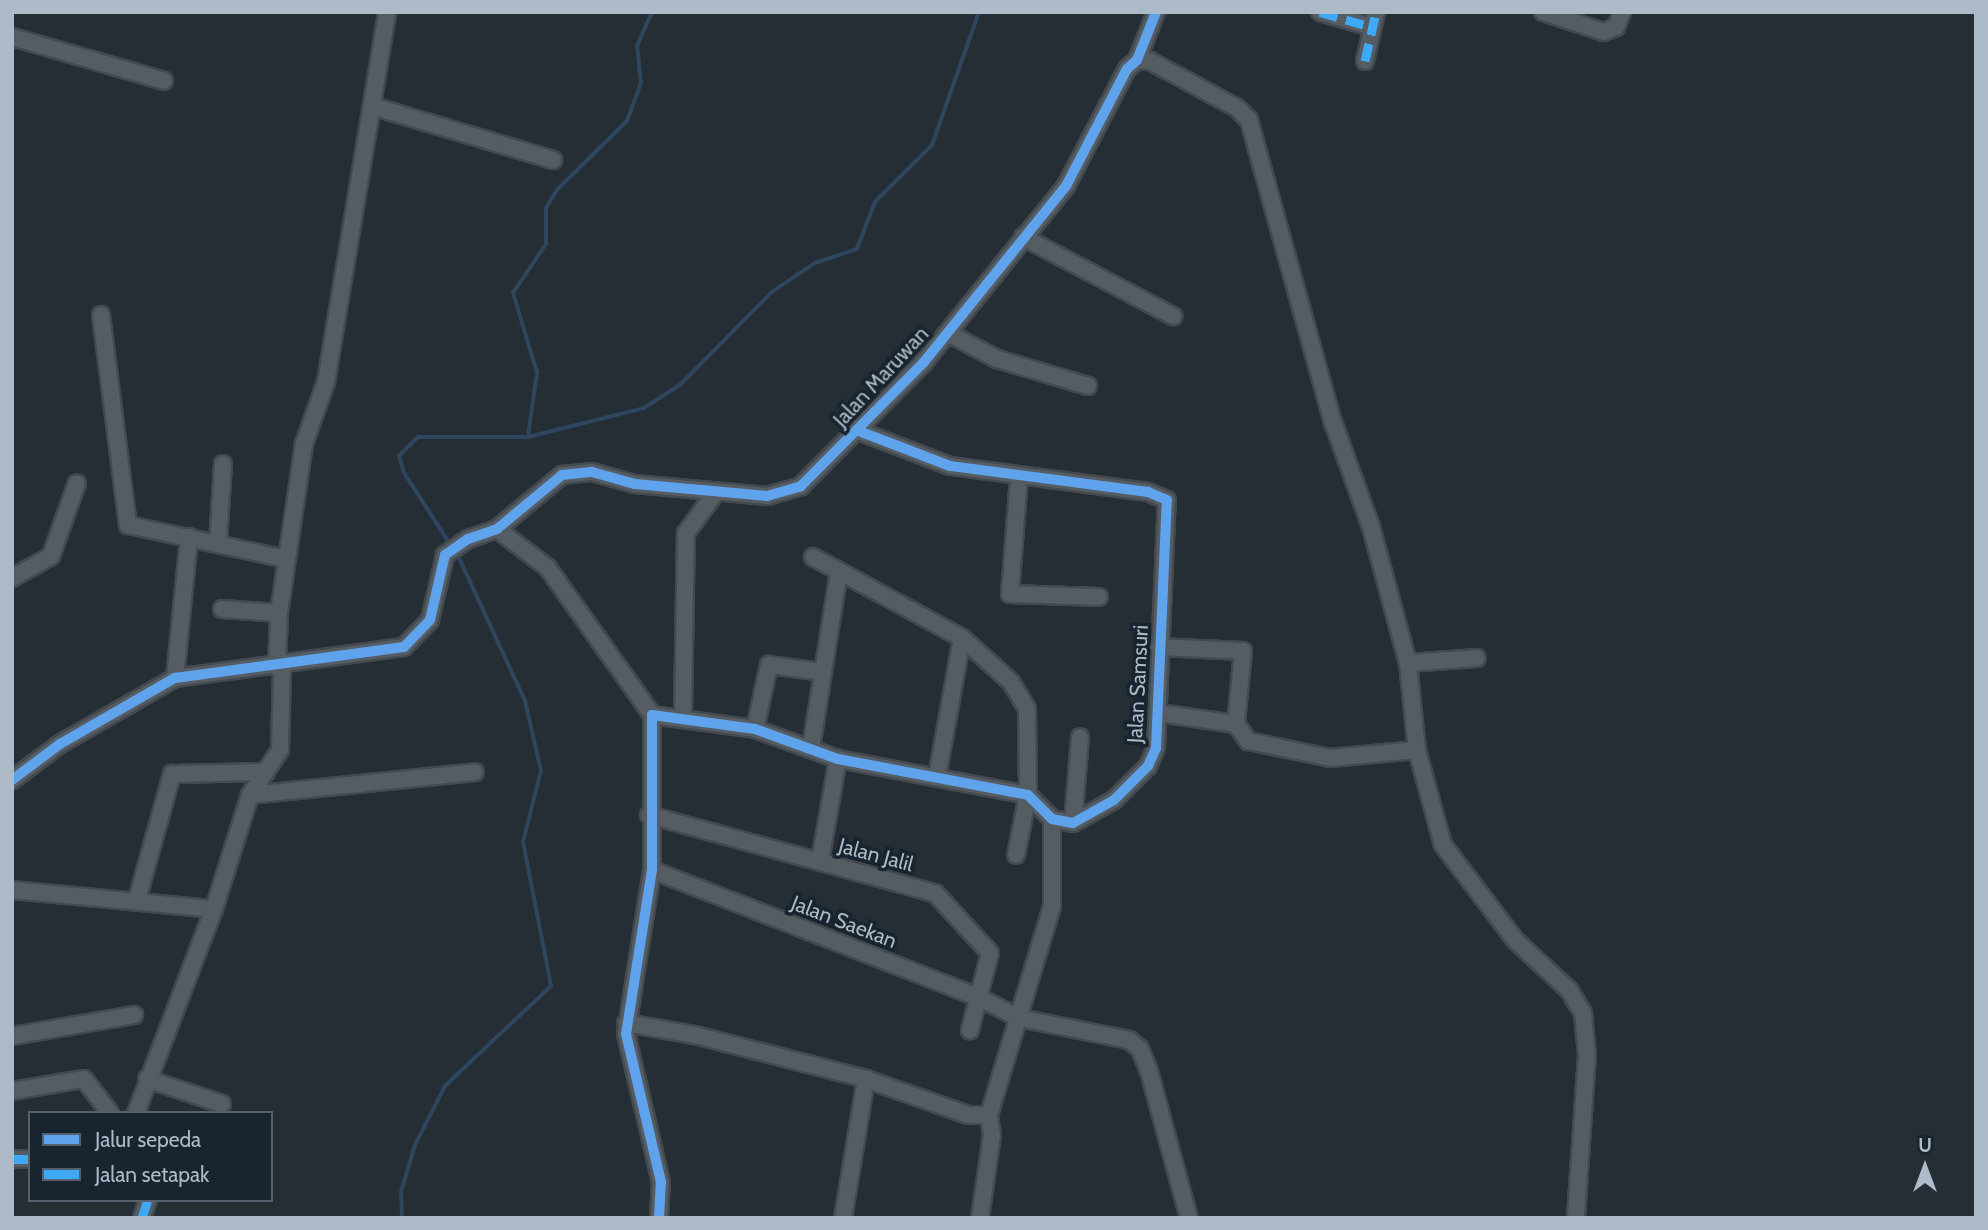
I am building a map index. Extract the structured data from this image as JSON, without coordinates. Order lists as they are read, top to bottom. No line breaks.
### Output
{"streets":{"street":["Jalan Maruwan","Jalan Samsuri","Jalan Jalil","Jalan Saekan"]},"crossings":[["Jalan Maruwan","Jalan Samsuri"],["Jalan Jalil","Jalan Saekan"]],"legend":["Jalur sepeda","Jalan setapak"],"north":"top"}
